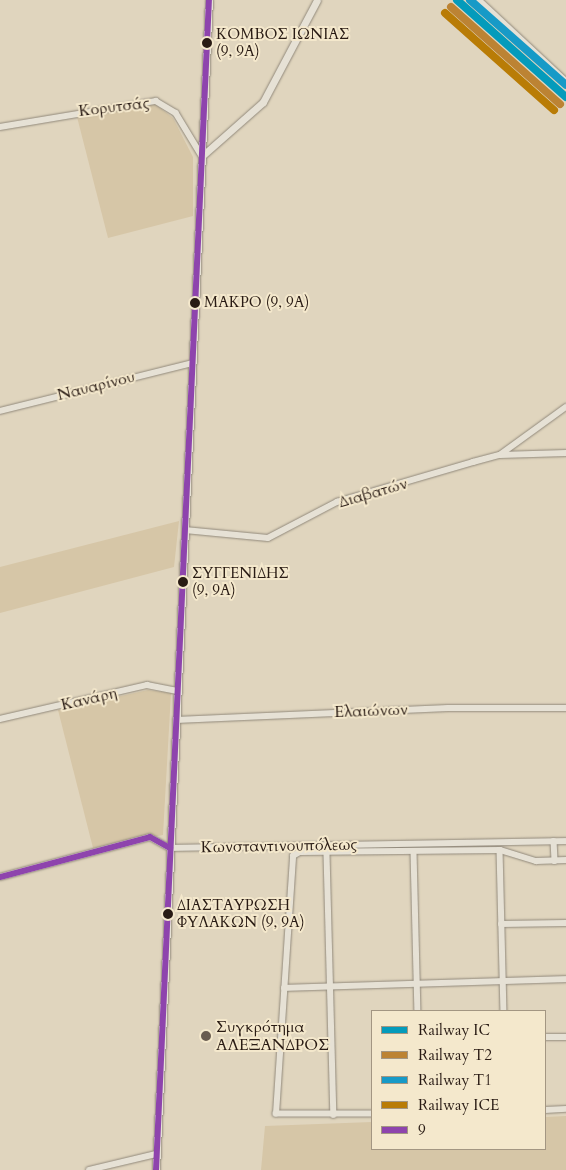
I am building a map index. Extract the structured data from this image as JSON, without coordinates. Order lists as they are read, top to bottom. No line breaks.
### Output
{"streets":{"street":["Κορυτσάς","Ναυαρίνου","Διαβατών","Κανάρη","Ελαιώνων","Κωνσταντινουπόλεως"]},"places":["ΚΟΜΒΟΣ ΙΩΝΙΑΣ (9, 9Α)","ΜΑΚΡΟ (9, 9Α)","ΣΥΓΓΕΝΙΔΗΣ (9, 9Α)","ΔΙΑΣΤΑΥΡΩΣΗ ΦΥΛΑΚΩΝ (9, 9Α)","Συγκρότημα ΑΛΕΞΑΝΔΡΟΣ"],"lines":["rail line IC","rail line T1","transit line 9","rail line T2","rail line ICE"],"legend":["Railway IC","Railway T2","Railway T1","Railway ICE","9"]}
